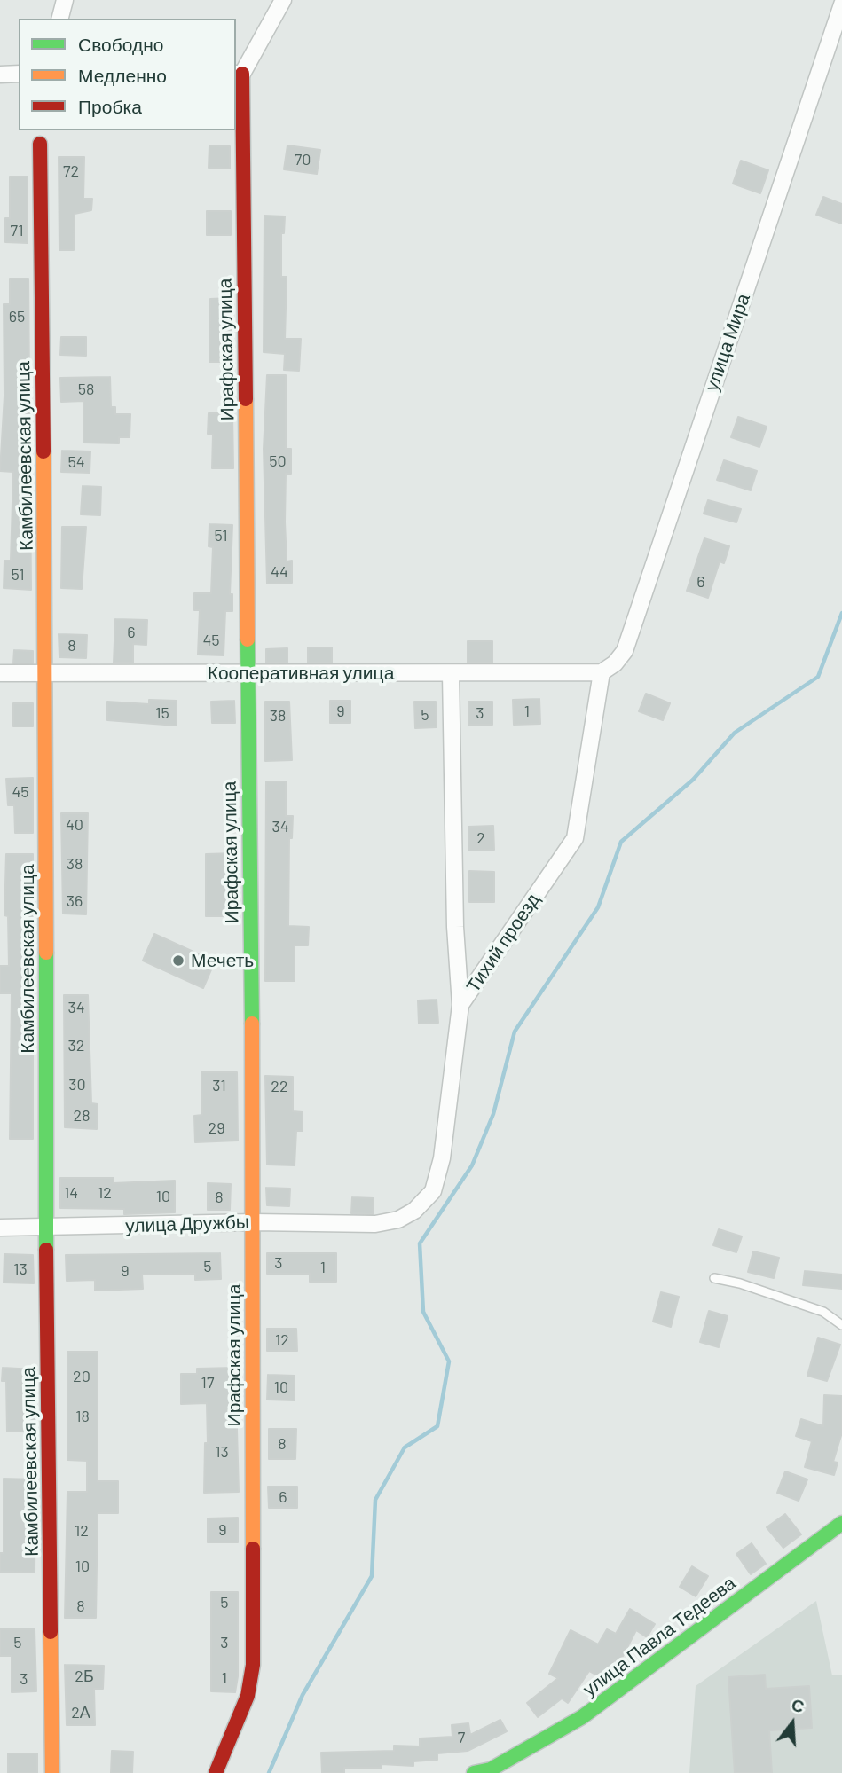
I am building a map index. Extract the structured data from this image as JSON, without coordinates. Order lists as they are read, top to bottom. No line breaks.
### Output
{"streets":{"street":["улица Мира","Ирафская улица","Камбилеевская улица","Кооперативная улица","Тихий проезд","улица Дружбы","улица Павла Тедеева"]},"crossings":[["улица Мира","Кооперативная улица"],["улица Мира","Тихий проезд"],["Ирафская улица","Кооперативная улица"],["Ирафская улица","улица Дружбы"],["Камбилеевская улица","Кооперативная улица"],["Камбилеевская улица","улица Дружбы"],["Кооперативная улица","Тихий проезд"],["Тихий проезд","улица Дружбы"]],"places":["Мечеть"],"house_numbers":["70","72","71","65","58","50","54","51","44","51","6","6","45","8","9","1","15","3","5","38","45","40","34","2","38","36","34","32","30","31","22","28","29","14","12","10","8","3","5","1","13","9","12","20","17","10","18","8","13","6","9","12","10","5","8","5","3","2Б","1","3","2А","7"],"legend":["Свободно","Медленно","Пробка"],"north":"top"}
